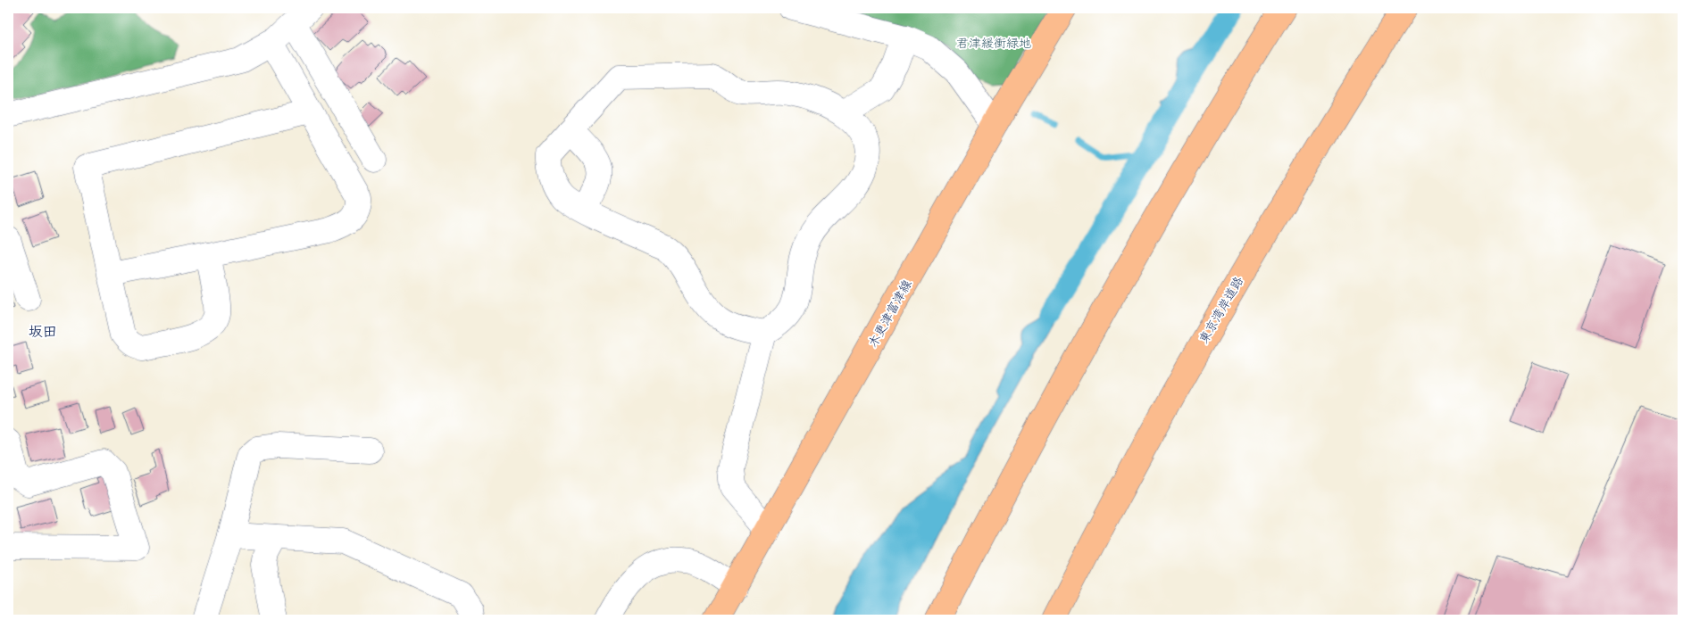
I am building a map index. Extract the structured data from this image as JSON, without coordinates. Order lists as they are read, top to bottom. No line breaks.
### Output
{"streets":{"main road":["東京湾岸道路","木更津富津線"]},"districts":["坂田"],"parks":["君津緩衝緑地"]}
